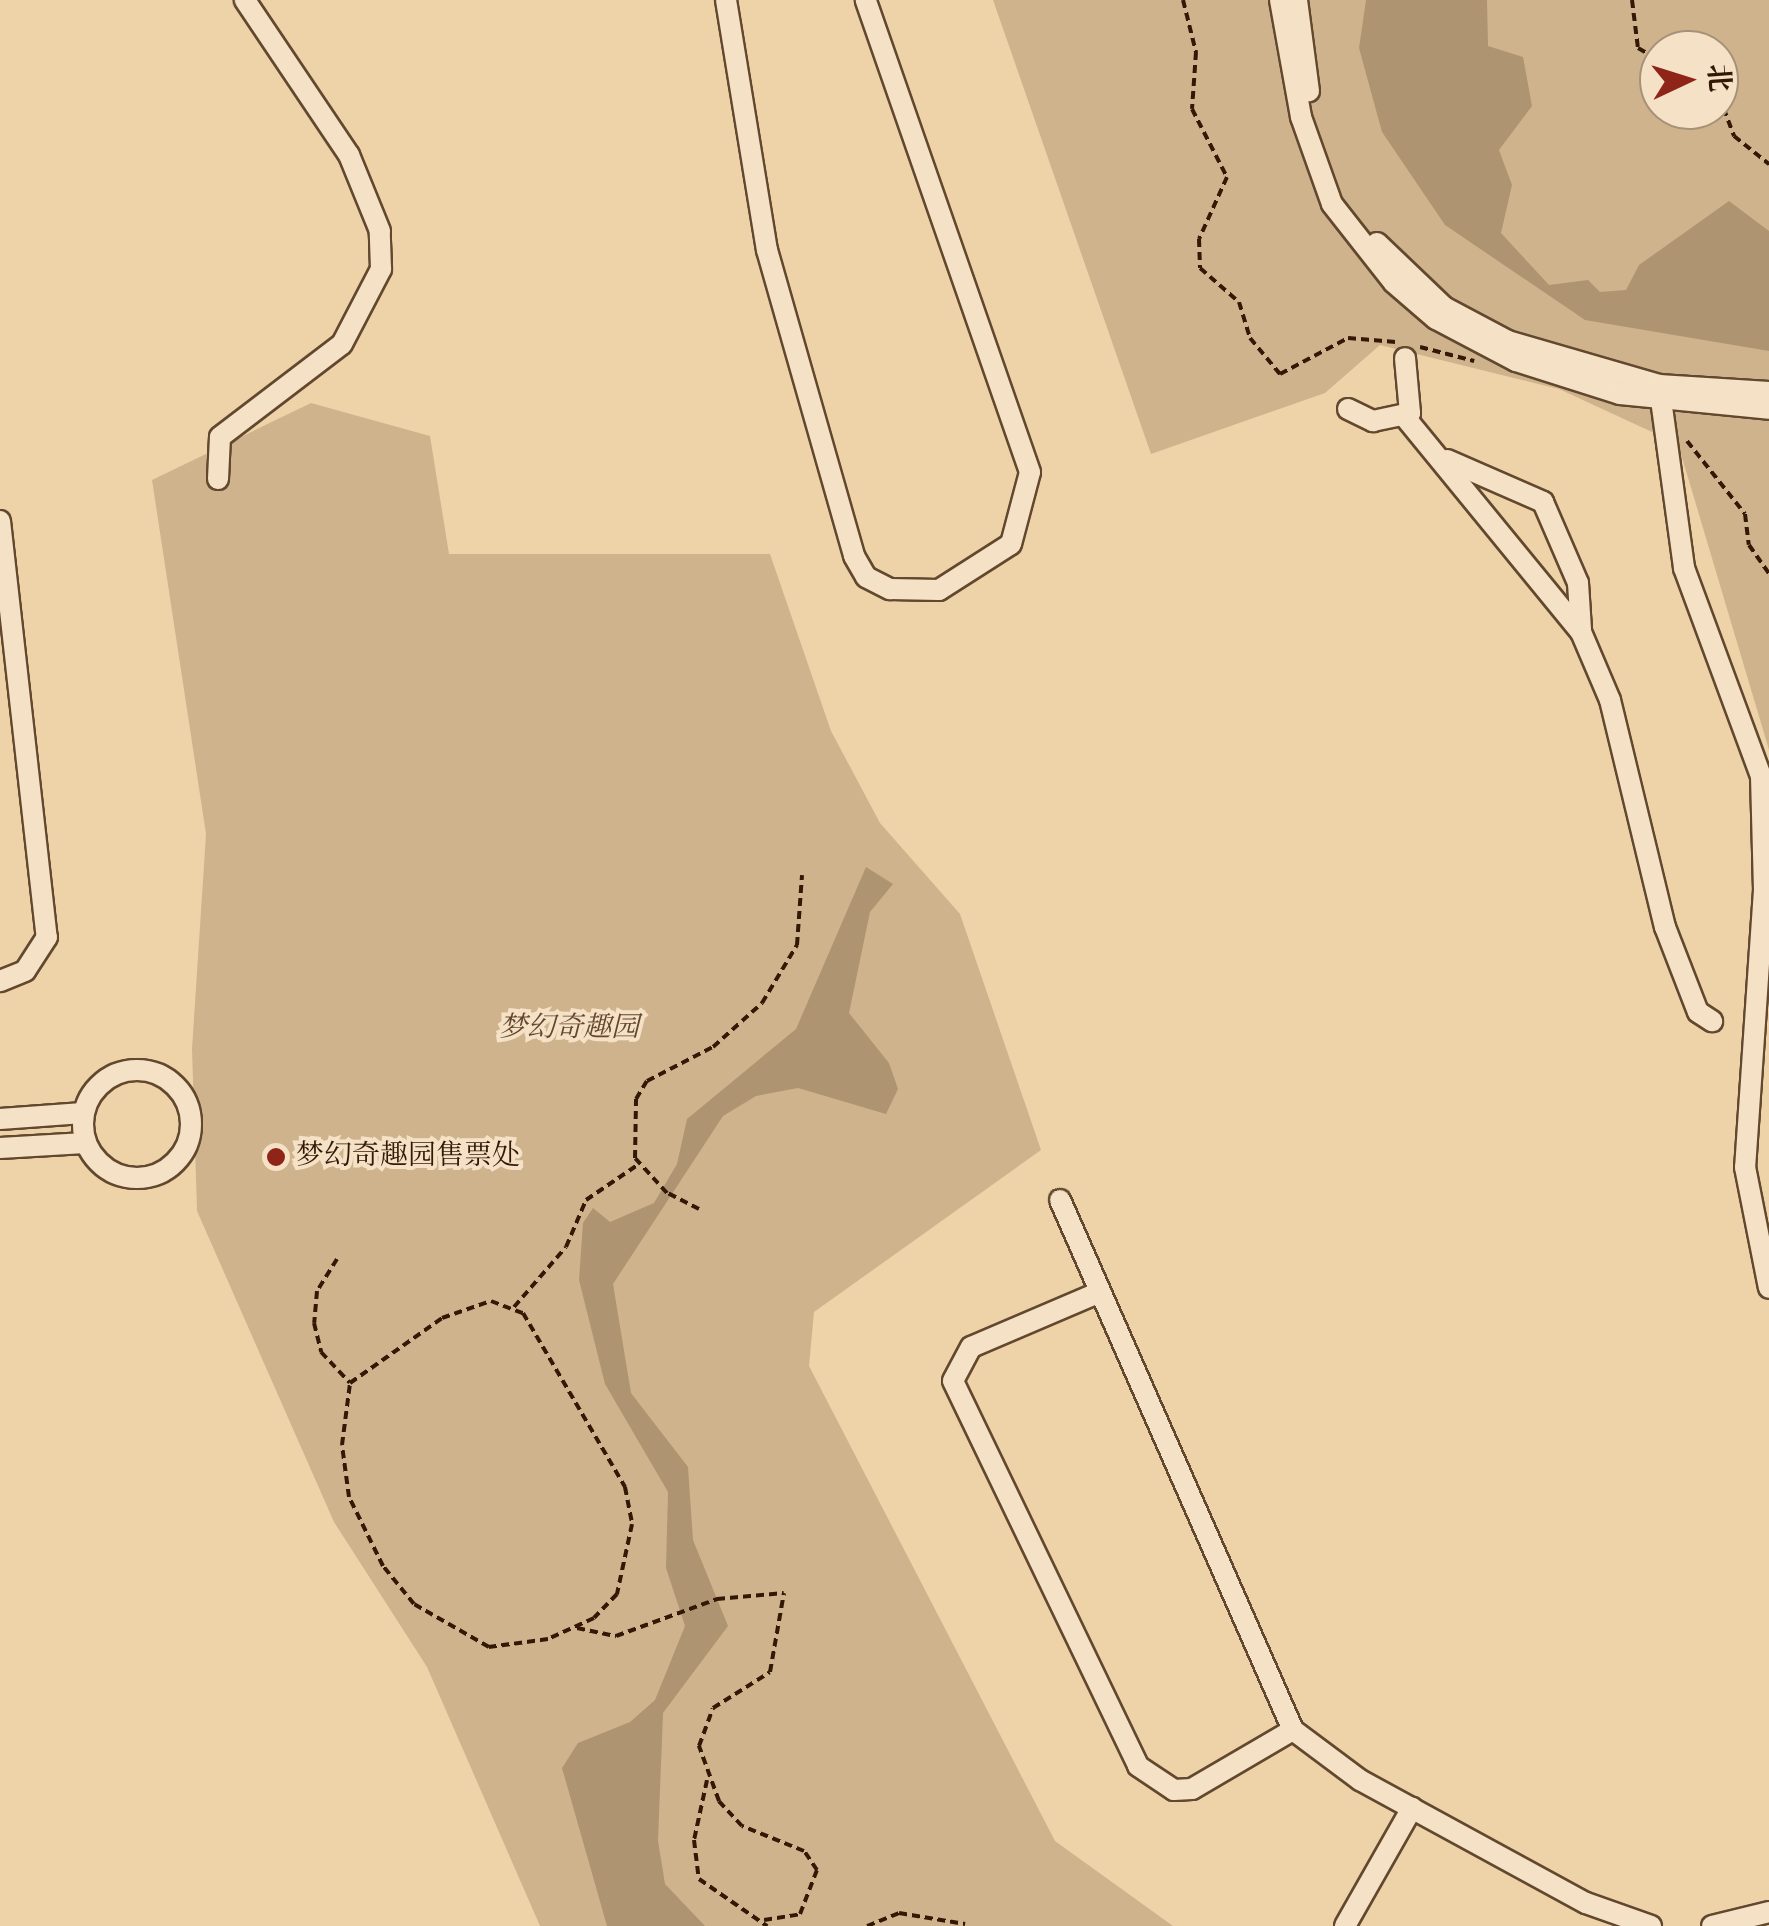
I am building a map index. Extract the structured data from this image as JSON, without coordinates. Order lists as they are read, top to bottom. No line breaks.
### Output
{"parks":["梦幻奇趣园"],"places":["梦幻奇趣园售票处"],"north":"right"}
